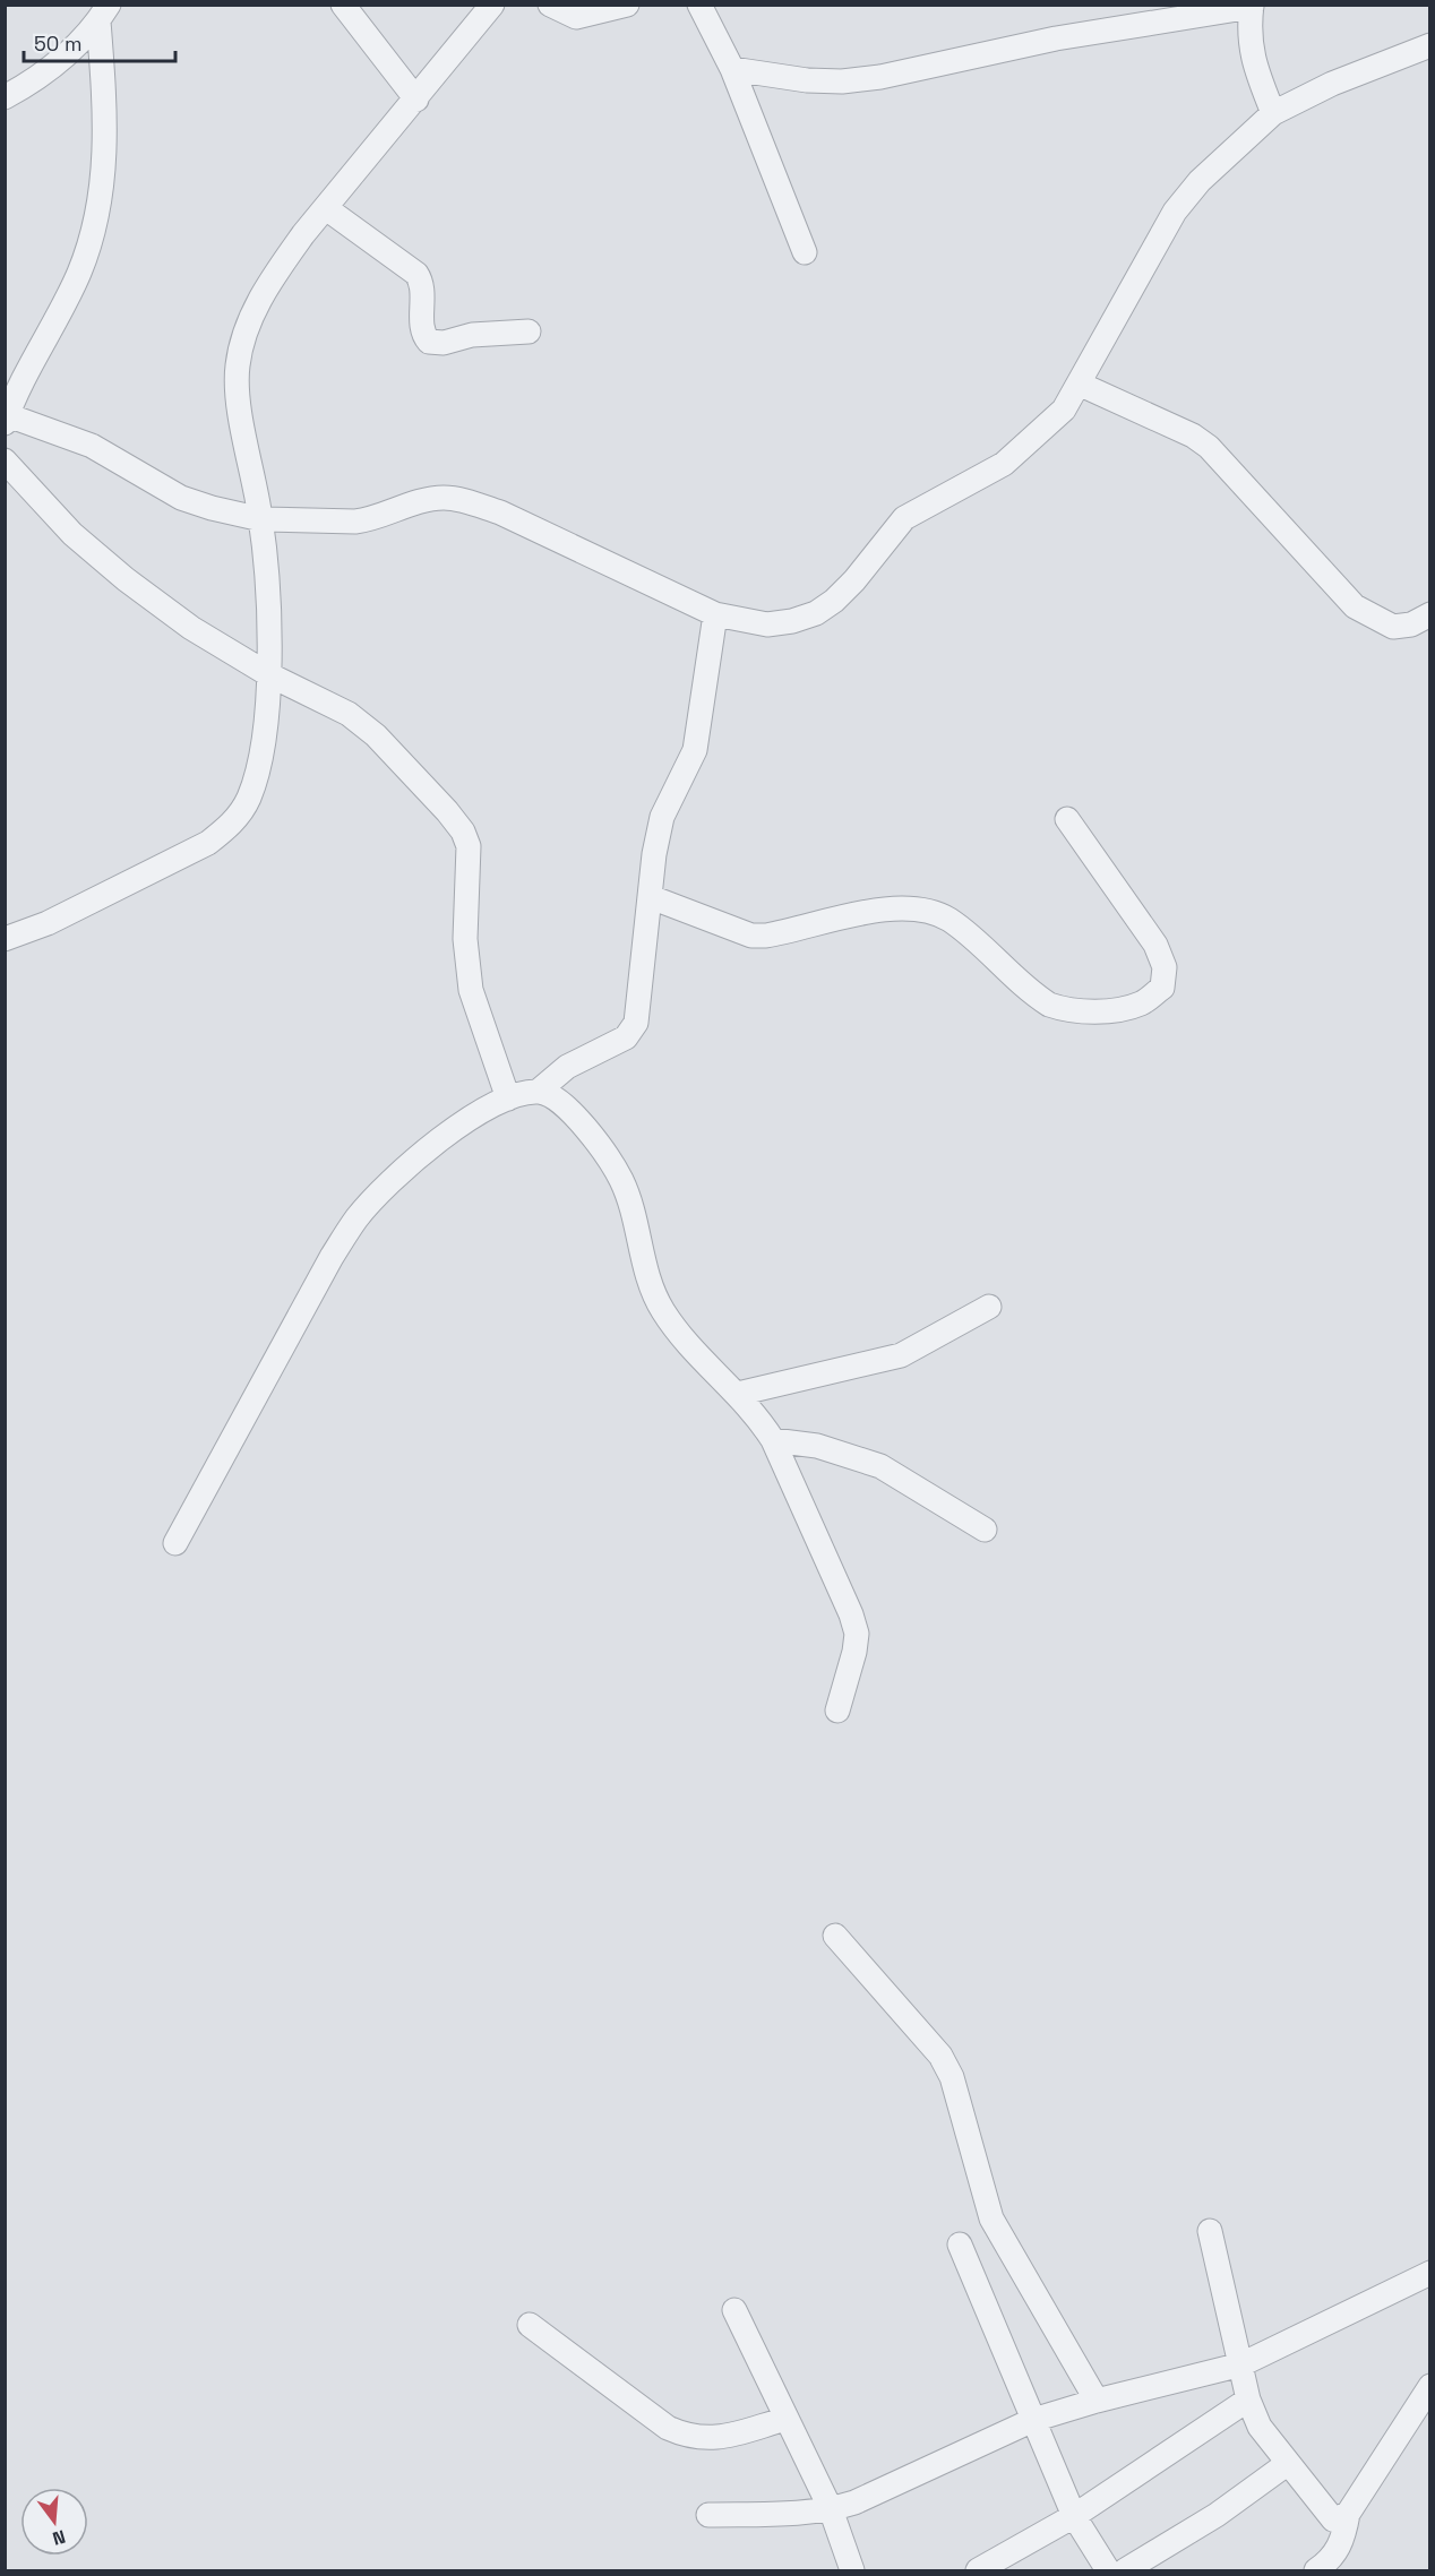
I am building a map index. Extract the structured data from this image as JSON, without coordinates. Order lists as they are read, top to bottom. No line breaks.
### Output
{"scale_bar":"50 m","north":"bottom"}
